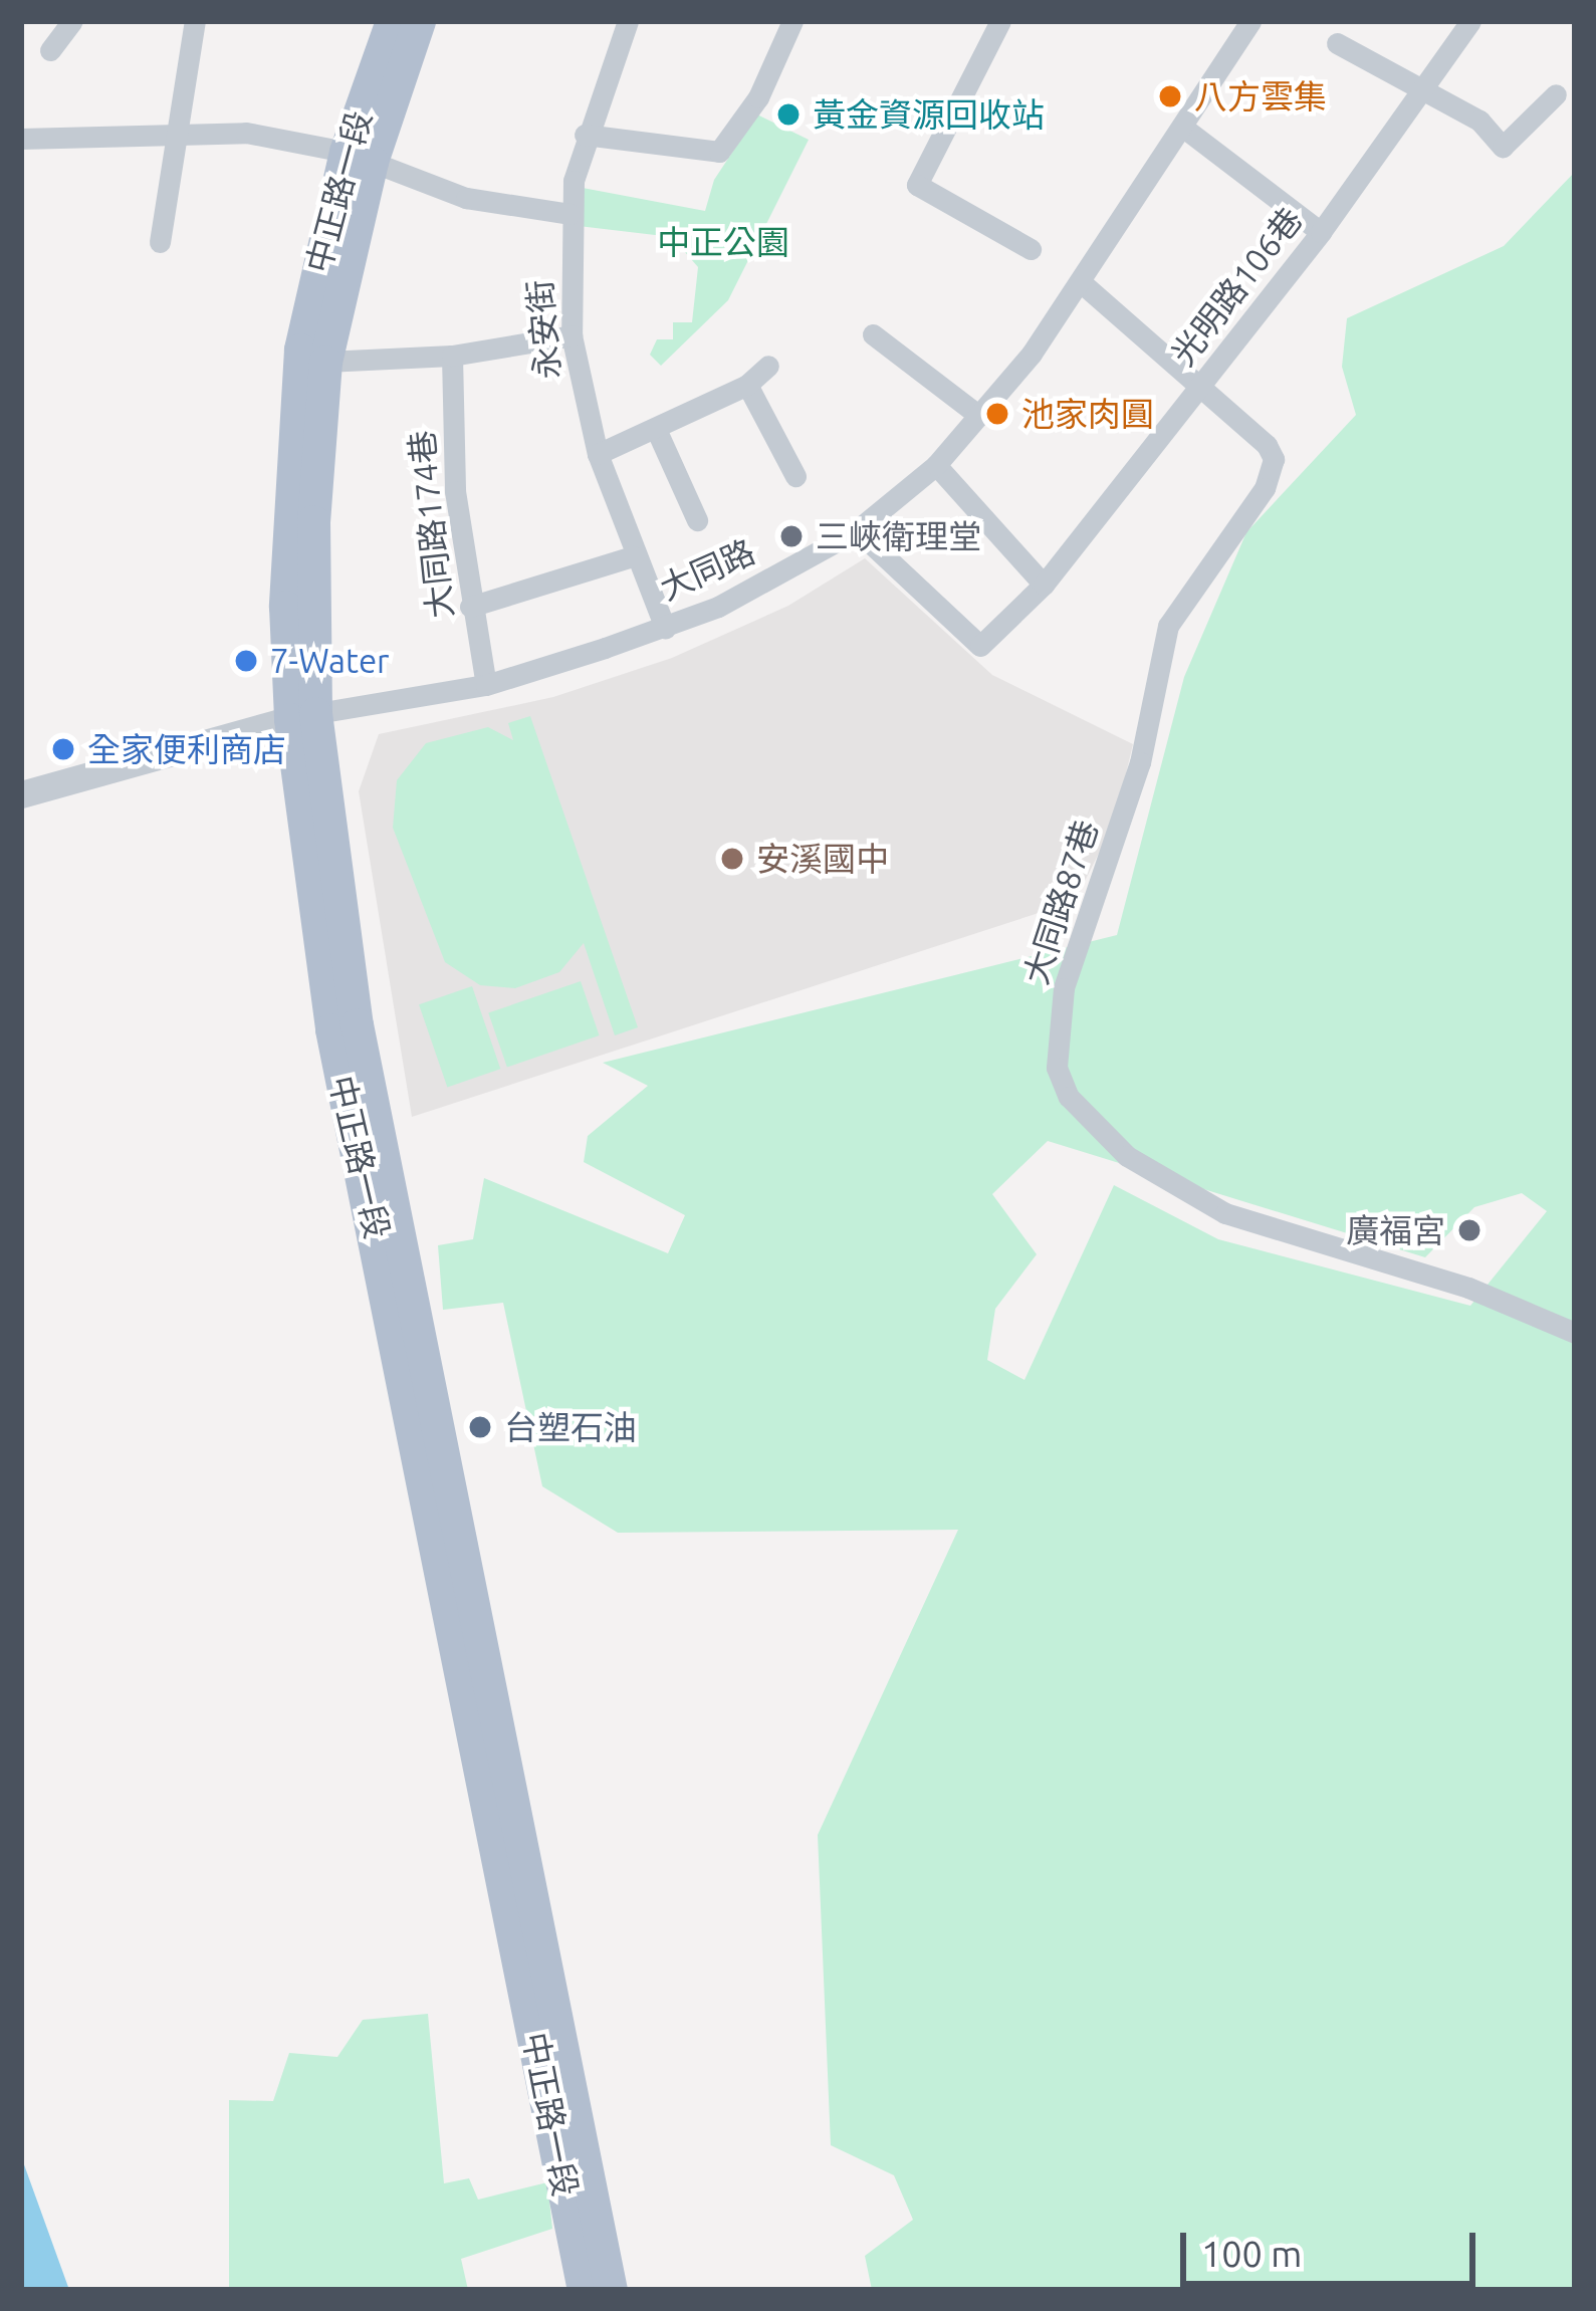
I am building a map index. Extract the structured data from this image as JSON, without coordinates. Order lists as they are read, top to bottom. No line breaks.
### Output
{"streets":{"main road":["中正路一段"],"street":["光明路106巷","永安街","大同路174巷","大同路","大同路87巷"]},"crossings":[["中正路一段","大同路"],["光明路106巷","大同路"],["光明路106巷","大同路87巷"],["永安街","大同路"],["大同路174巷","大同路"],["大同路","大同路87巷"]],"parks":["中正公園"],"places":["八方雲集","黃金資源回收站","池家肉圓","三峽衛理堂","7-Water","全家便利商店","安溪國中","廣福宮","台塑石油"],"scale_bar":"100 m"}
